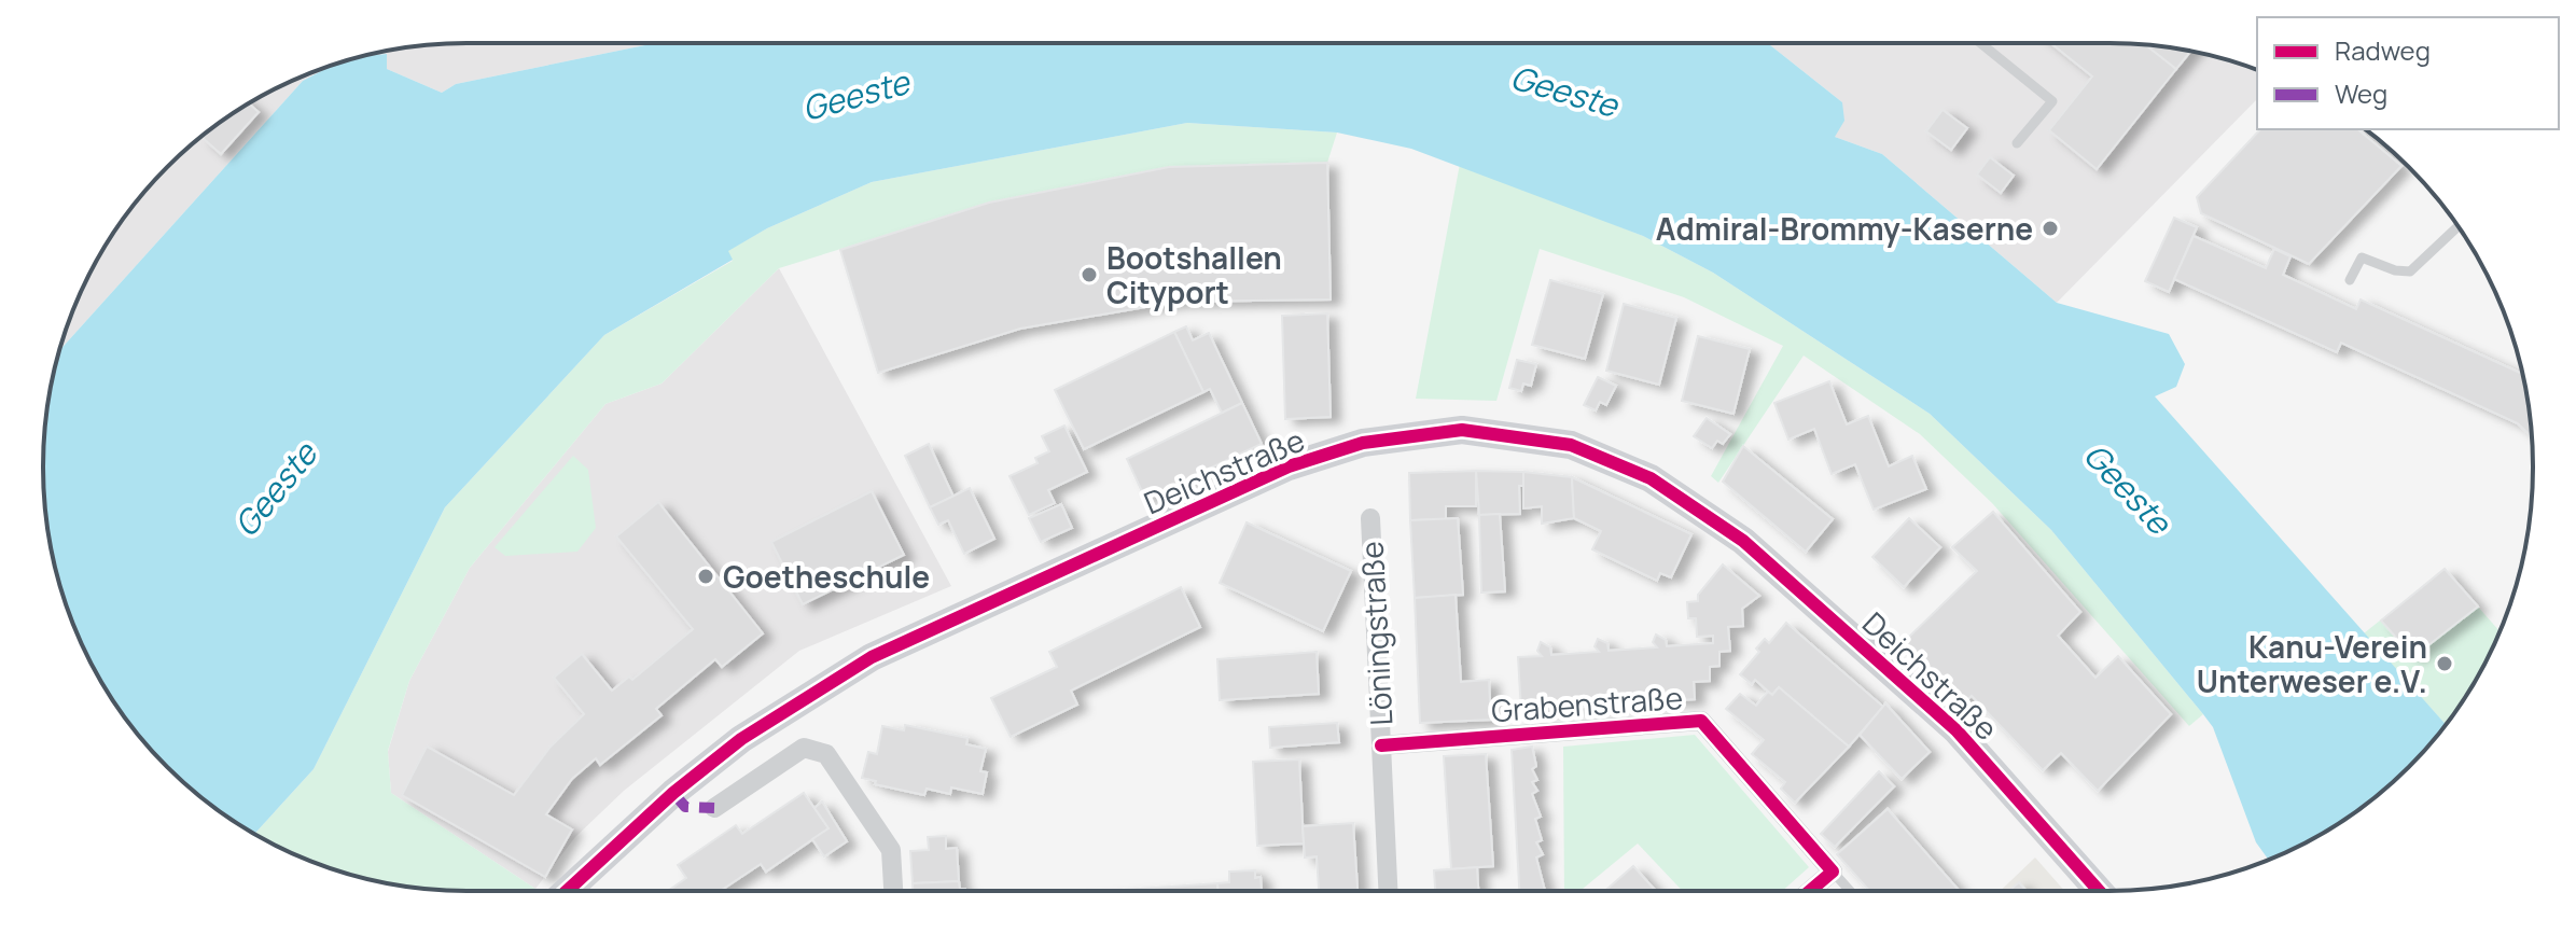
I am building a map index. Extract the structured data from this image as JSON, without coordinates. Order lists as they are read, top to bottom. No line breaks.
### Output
{"streets":{"main road":["Deichstraße"],"street":["Löningstraße","Grabenstraße"]},"crossings":[["Löningstraße","Grabenstraße"]],"water":["Geeste"],"places":["Admiral-Brommy-Kaserne","Bootshallen Cityport","Goetheschule","Kanu-Verein Unterweser e.V."],"legend":["Radweg","Weg"]}
